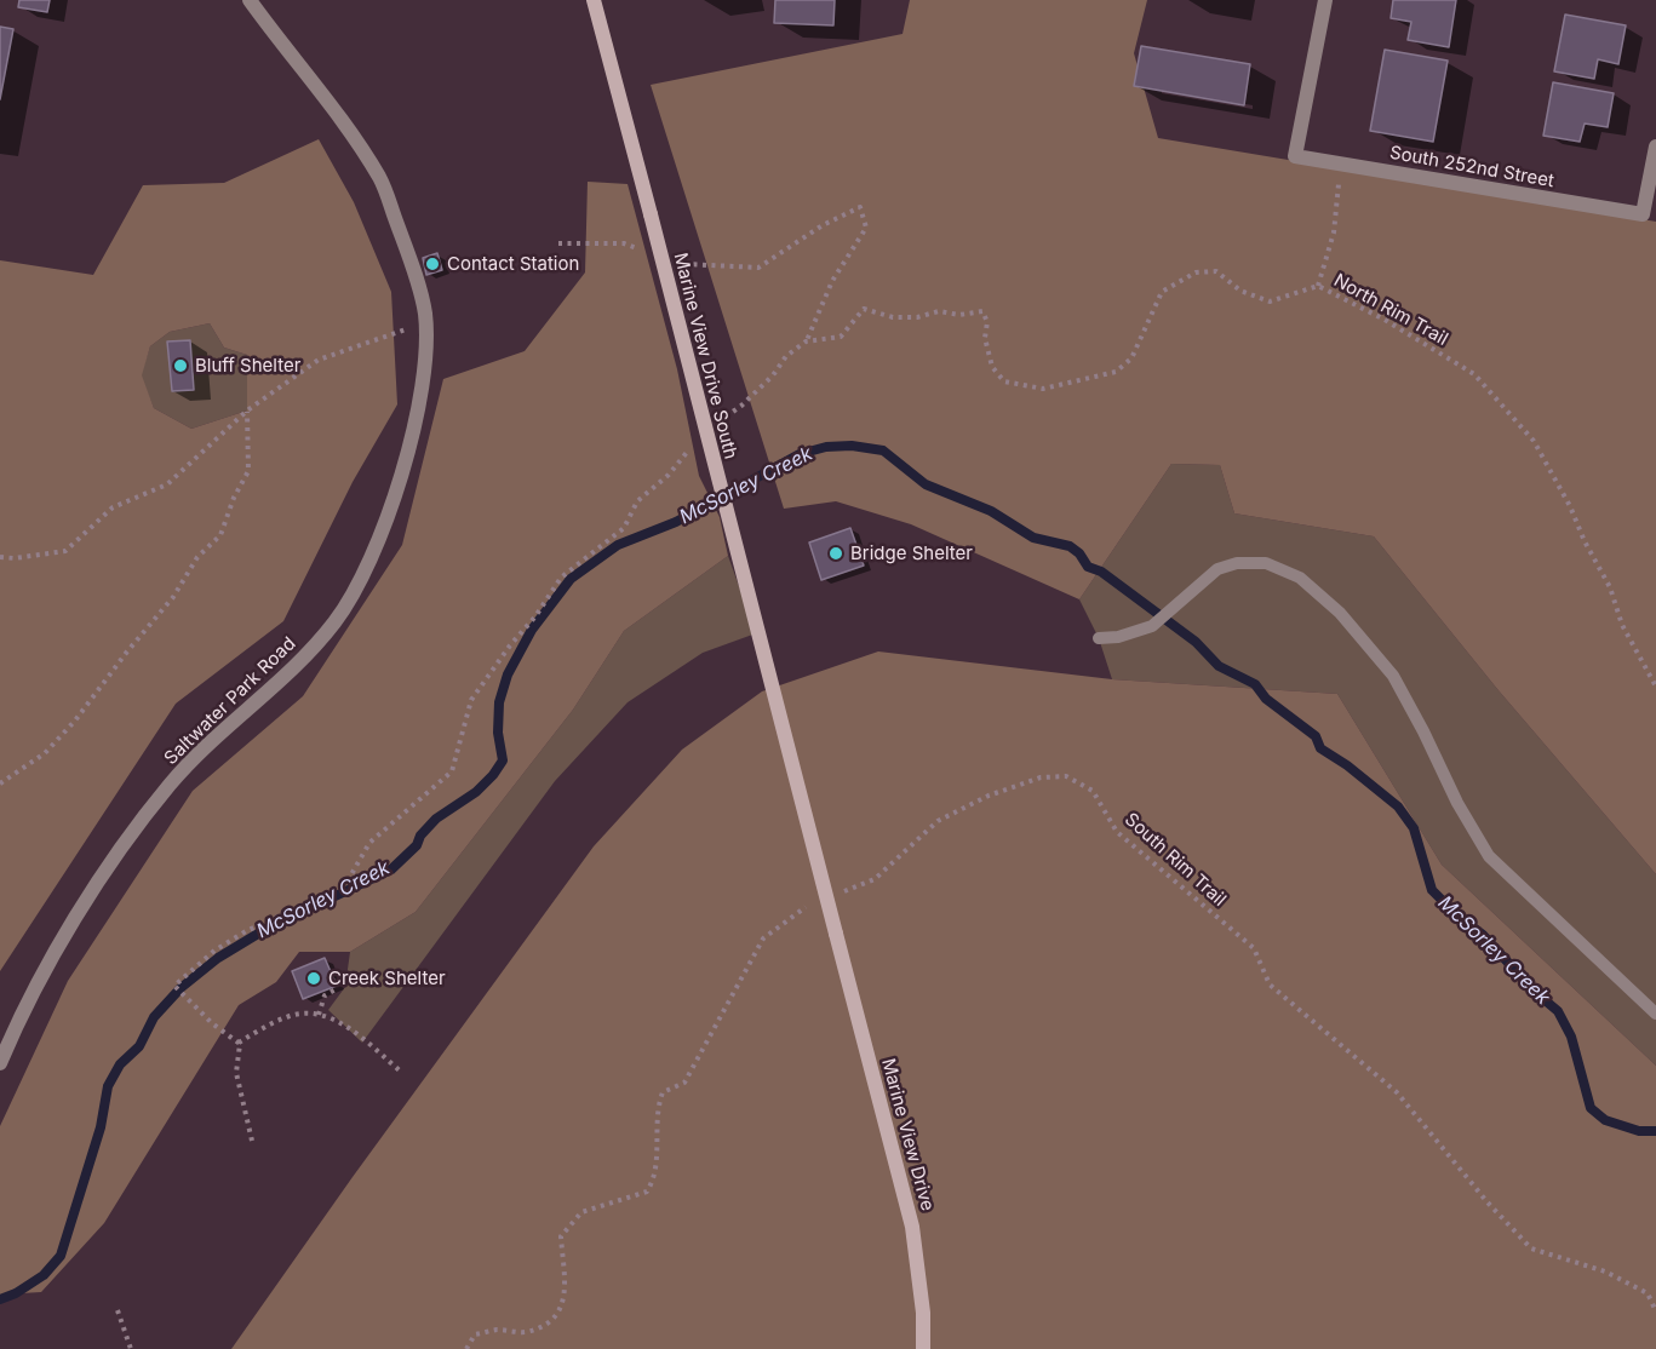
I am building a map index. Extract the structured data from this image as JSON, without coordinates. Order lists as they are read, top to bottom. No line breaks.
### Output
{"streets":{"main road":["Marine View Drive South","Marine View Drive"],"street":["South 252nd Street","Saltwater Park Road"],"path":["North Rim Trail","South Rim Trail"]},"crossings":[["Marine View Drive South","Marine View Drive"]],"water":["McSorley Creek"],"places":["Contact Station","Bluff Shelter","Bridge Shelter","Creek Shelter"]}
